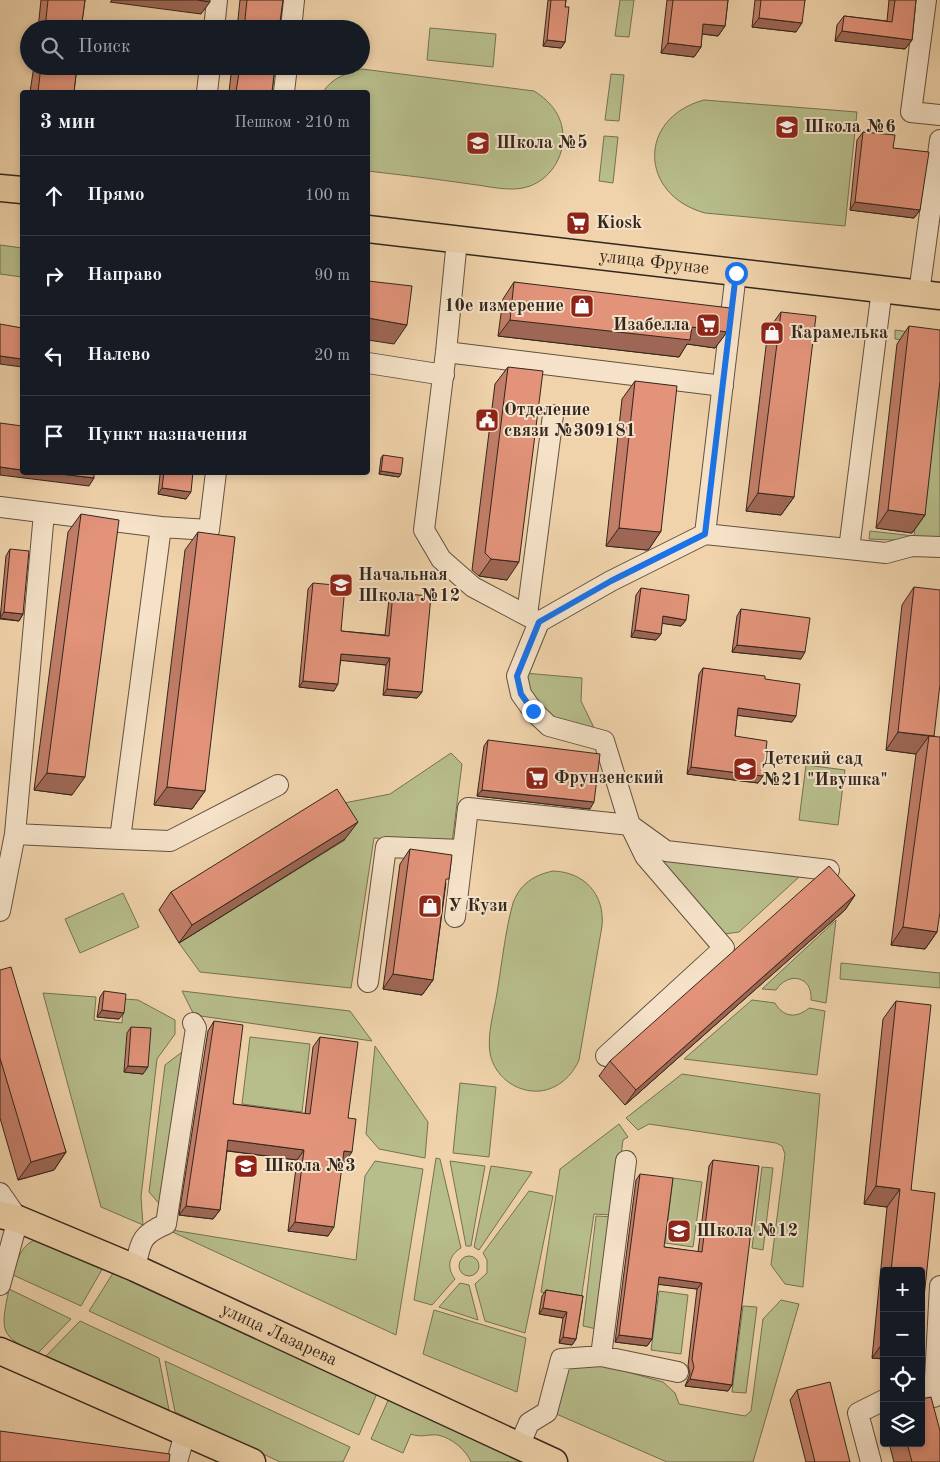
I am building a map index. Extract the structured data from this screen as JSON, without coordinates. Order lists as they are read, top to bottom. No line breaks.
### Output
{"streets":{"main road":["улица Фрунзе","улица Лазарева"]},"places":{"school or university":["Школа №6","Школа №5","Начальная Школа №12","Детский сад №21 \"Ивушка\"","Школа №3","Школа №12"],"supermarket":["Kiosk","Изабелла","Фрунзенский"],"shop":["10е измерение","Карамелька","У Кузи"],"public building":["Отделение связи №309181"]},"page":{"search":"Поиск","heading":["3 мин","Пешком · 210 m"],"list":[["Прямо","100 m"],["Направо","90 m"],["Налево","20 m"],"Пункт назначения"],"map_buttons":["+","−"]}}
